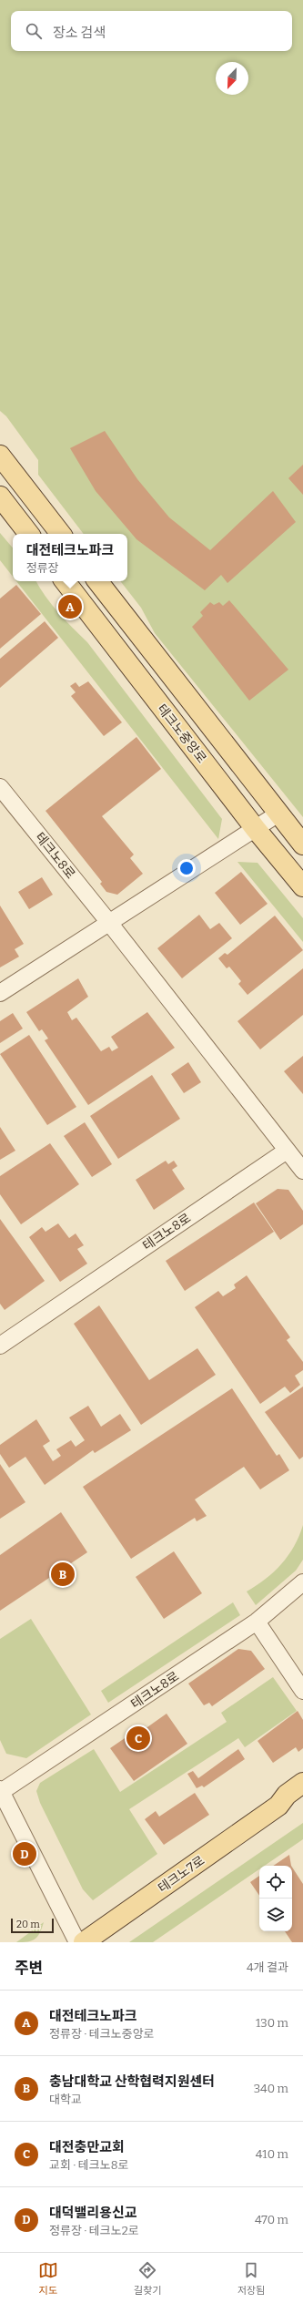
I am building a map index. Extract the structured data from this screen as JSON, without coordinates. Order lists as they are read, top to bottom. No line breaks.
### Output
{"streets":{"main road":["테크노중앙로","테크노7로"],"street":["테크노8로"]},"scale_bar":"20 m","north":"bottom left","page":{"search":"장소 검색","popup":["대전테크노파크","정류장"],"pins":["A","B","C","D"],"scale":"20 m","heading":["주변","4개 결과"],"list":[{"mark":"A","name":"대전테크노파크","note":"정류장 · 테크노중앙로","value":"130 m"},{"mark":"B","name":"충남대학교 산학협력지원센터","note":"대학교","value":"340 m"},{"mark":"C","name":"대전충만교회","note":"교회 · 테크노8로","value":"410 m"},{"mark":"D","name":"대덕밸리용신교","note":"정류장 · 테크노2로","value":"470 m"}],"nav":["지도","길찾기","저장됨"]}}
